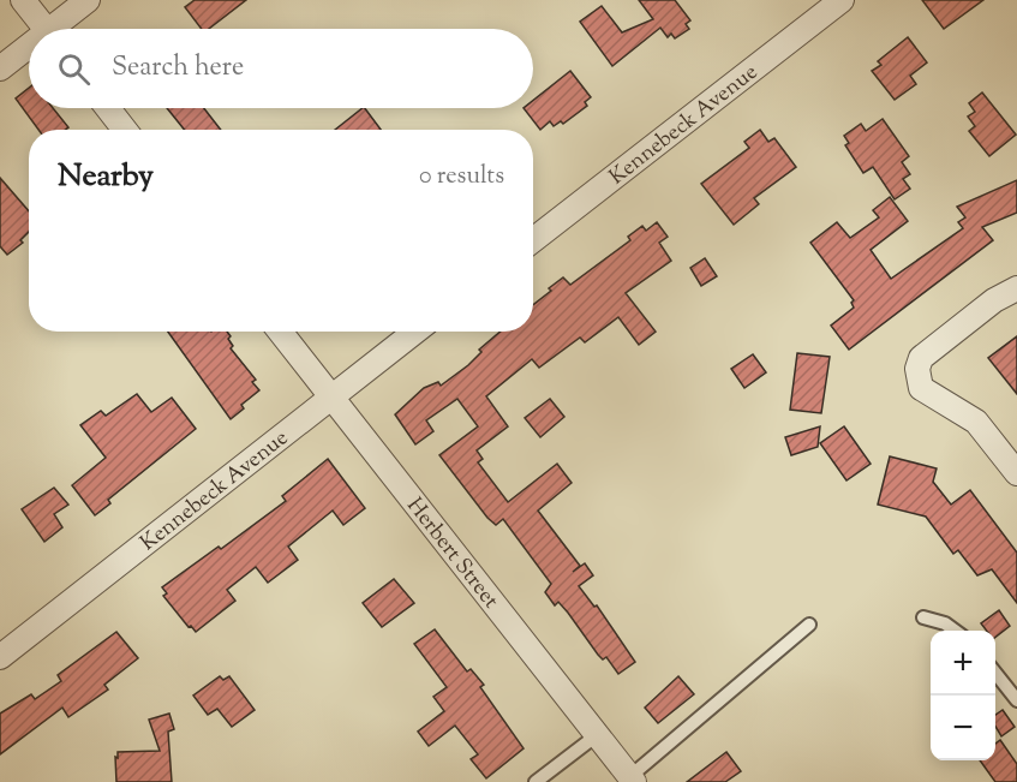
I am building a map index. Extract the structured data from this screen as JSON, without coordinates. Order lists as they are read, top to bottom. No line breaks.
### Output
{"streets":{"street":["Kennebeck Avenue","Herbert Street"]},"crossings":[["Kennebeck Avenue","Herbert Street"]],"page":{"search":"Search here","heading":["Nearby","0 results"],"map_buttons":["+","−"]}}
